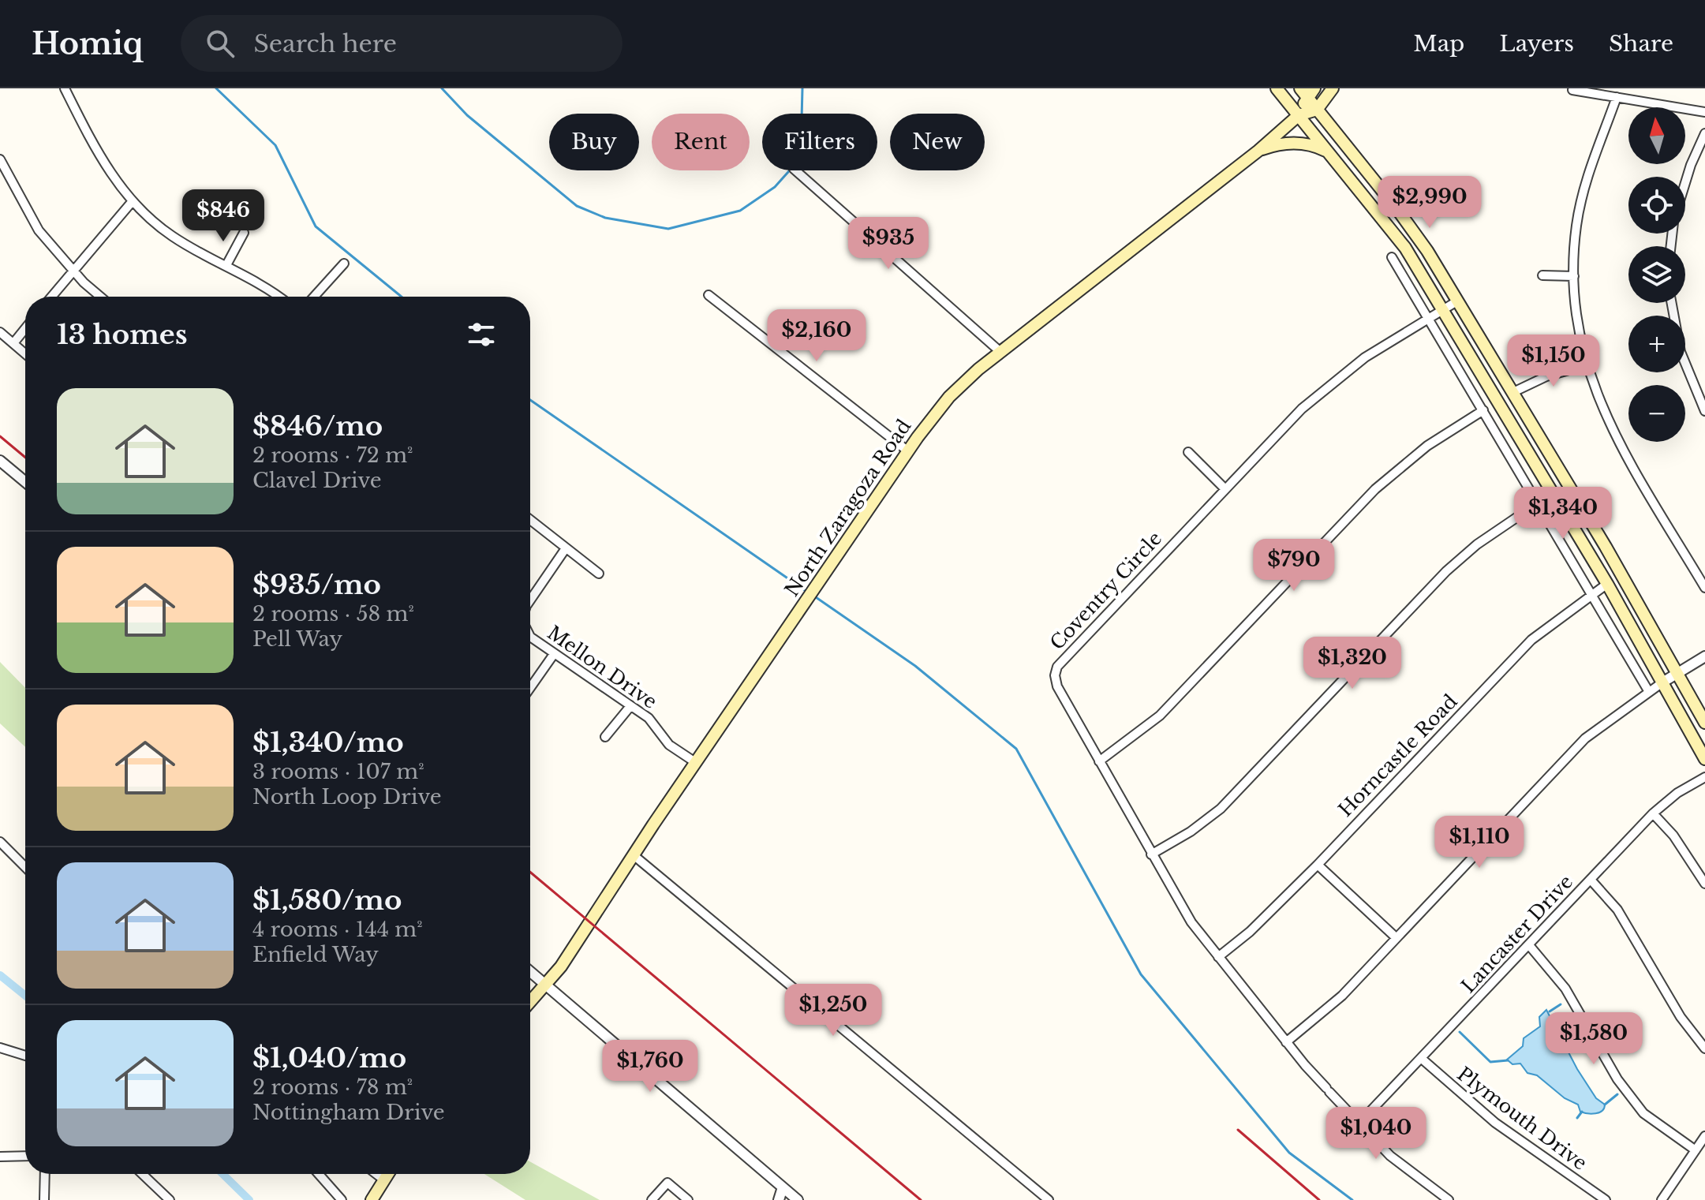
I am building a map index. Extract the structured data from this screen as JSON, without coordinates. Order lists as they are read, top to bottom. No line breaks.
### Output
{"streets":{"main road":["North Zaragoza Road"],"street":["Coventry Circle","Mellon Drive","Horncastle Road","Lancaster Drive","Plymouth Drive"]},"crossings":[["North Zaragoza Road","Mellon Drive"],["Coventry Circle","Horncastle Road"],["Coventry Circle","Lancaster Drive"],["Lancaster Drive","Plymouth Drive"]],"north":"top","page":{"header":"Homiq","search":"Search here","nav":["Map","Layers","Share"],"map_buttons":["+","−"],"chip":["Buy","Rent","Filters","New"],"price":["$2,990","$846","$935","$2,160","$1,150","$1,340","$790","$1,320","$1,110","$1,250","$1,580","$1,760","$1,040"],"heading":"13 homes","list":[{"name":"$846/mo","note":"2 rooms · 72 m² · Clavel Drive"},{"name":"$935/mo","note":"2 rooms · 58 m² · Pell Way"},{"name":"$1,340/mo","note":"3 rooms · 107 m² · North Loop Drive"},{"name":"$1,580/mo","note":"4 rooms · 144 m² · Enfield Way"},{"name":"$1,040/mo","note":"2 rooms · 78 m² · Nottingham Drive"}]}}
